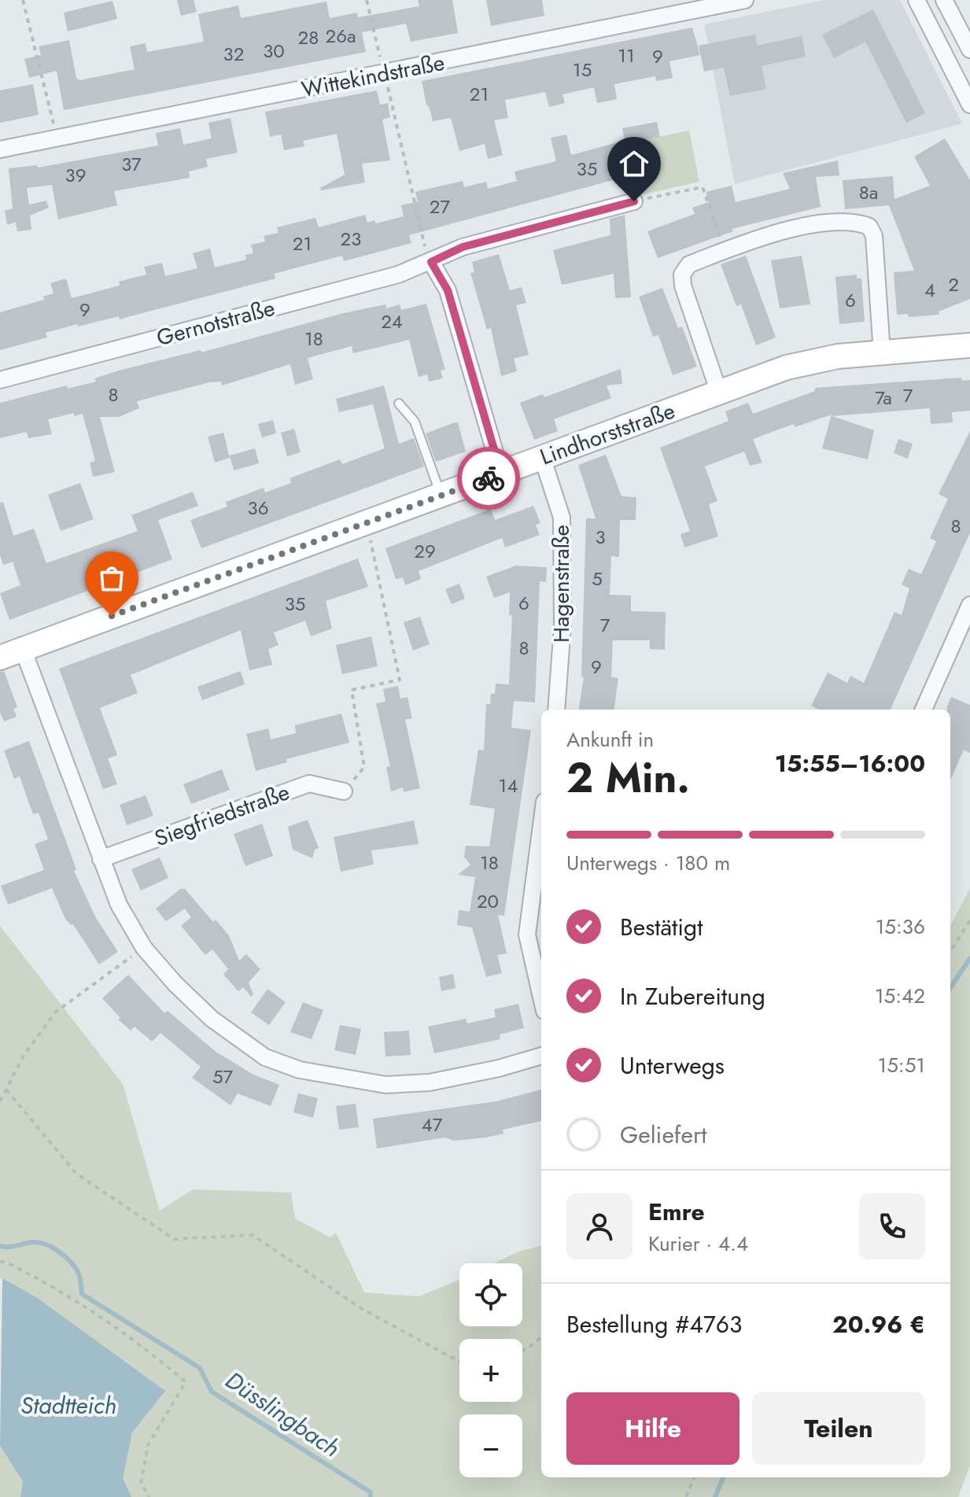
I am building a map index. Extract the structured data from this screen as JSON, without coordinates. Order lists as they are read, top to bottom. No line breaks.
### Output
{"streets":{"street":["Wittekindstraße","Gernotstraße","Lindhorststraße","Hagenstraße","Siegfriedstraße"]},"crossings":[["Lindhorststraße","Hagenstraße"]],"water":["Stadtteich","Düsslingbach"],"house_numbers":["26a","28","30","32","11","9","15","21","37","35","39","8a","27","23","21","2","4","6","9","24","18","8","7","7a","36","8","3","29","5","6","35","7","8","9","14","18","20","57","47"],"page":{"heading":["2 Min.","Ankunft in","15:55–16:00"],"panel":["Emre","Kurier · 4.4","Bestellung #4763","20.96 €"],"bar":"Unterwegs · 180 m","list":[["Bestätigt","15:36"],["In Zubereitung","15:42"],["Unterwegs","15:51"],"Geliefert"],"map_buttons":["+","−"],"buttons":["Hilfe","Teilen"]}}
